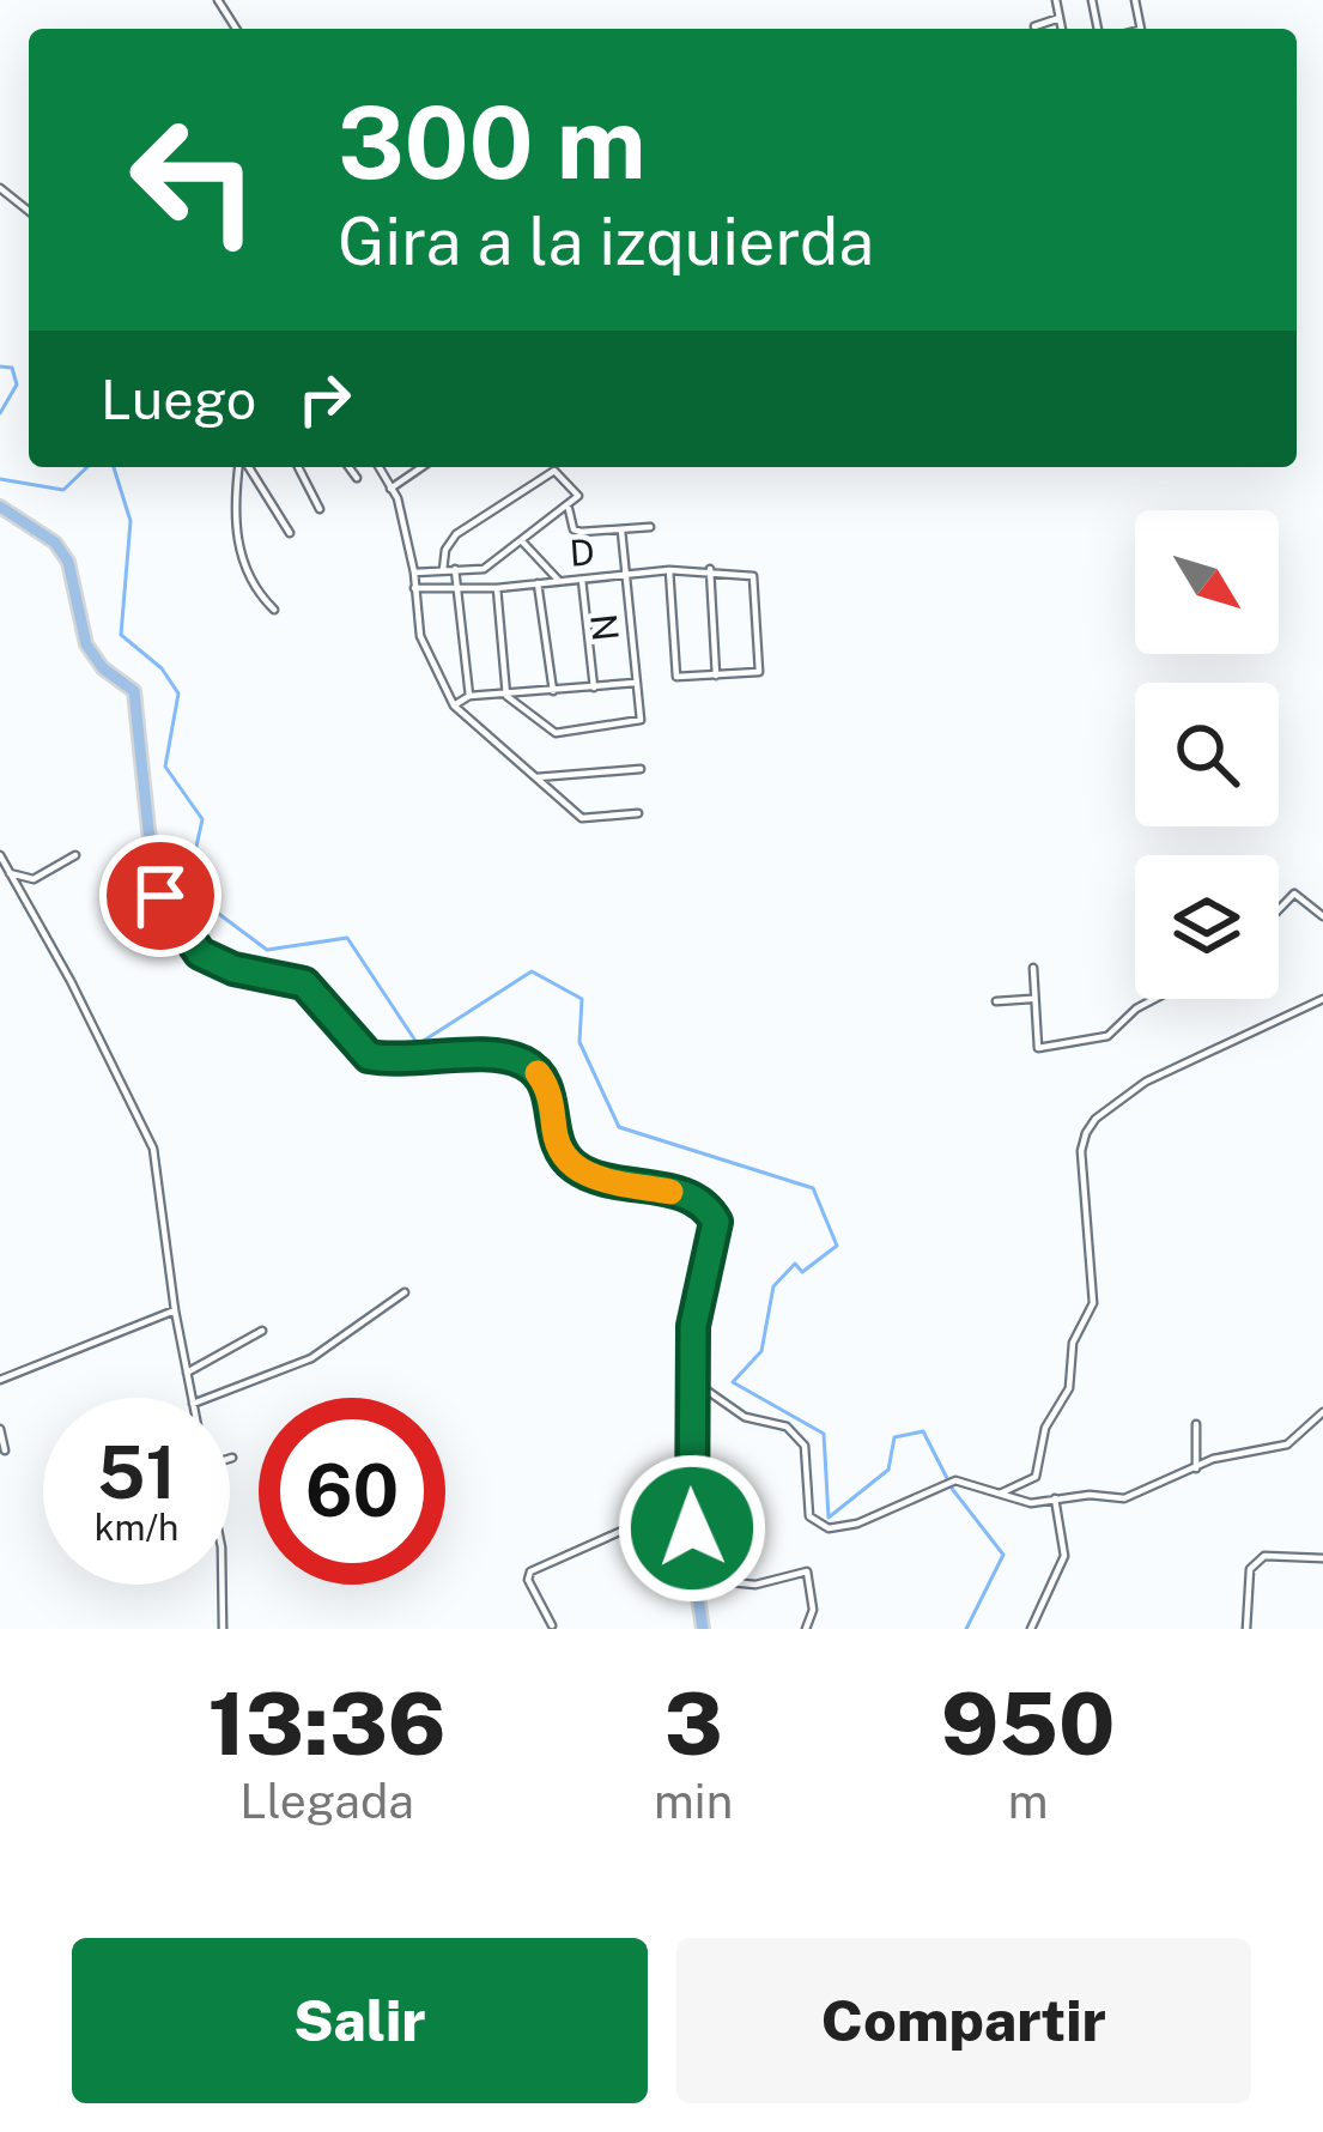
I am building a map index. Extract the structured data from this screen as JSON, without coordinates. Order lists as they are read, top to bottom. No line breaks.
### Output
{"streets":{"street":["D","N"]},"crossings":[["D","N"]],"north":"bottom right","page":{"turn":["300 m","Gira a la izquierda"],"then":"Luego","speed":"51 km/h","limit":"60","eta":["13:36","Llegada","3","min","950","m"],"buttons":["Salir","Compartir"]}}
